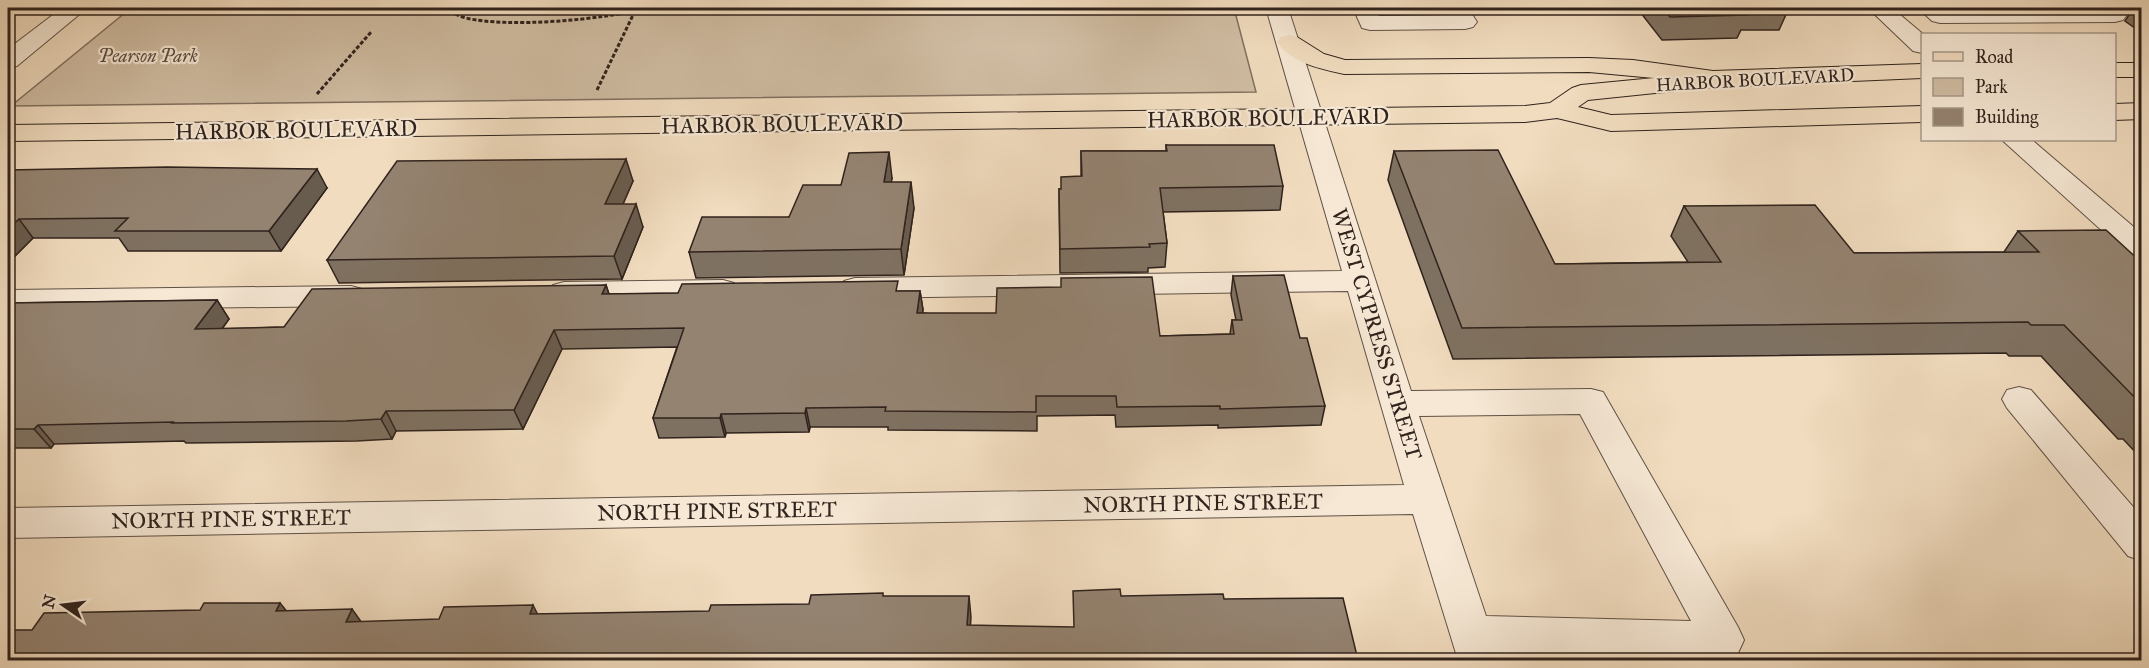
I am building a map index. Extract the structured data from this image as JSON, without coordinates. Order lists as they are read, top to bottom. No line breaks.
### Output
{"streets":{"main road":["HARBOR BOULEVARD"],"street":["WEST CYPRESS STREET","NORTH PINE STREET"]},"crossings":[["HARBOR BOULEVARD","WEST CYPRESS STREET"],["WEST CYPRESS STREET","NORTH PINE STREET"]],"parks":["Pearson Park"],"legend":["Road","Park","Building"],"north":"left"}
